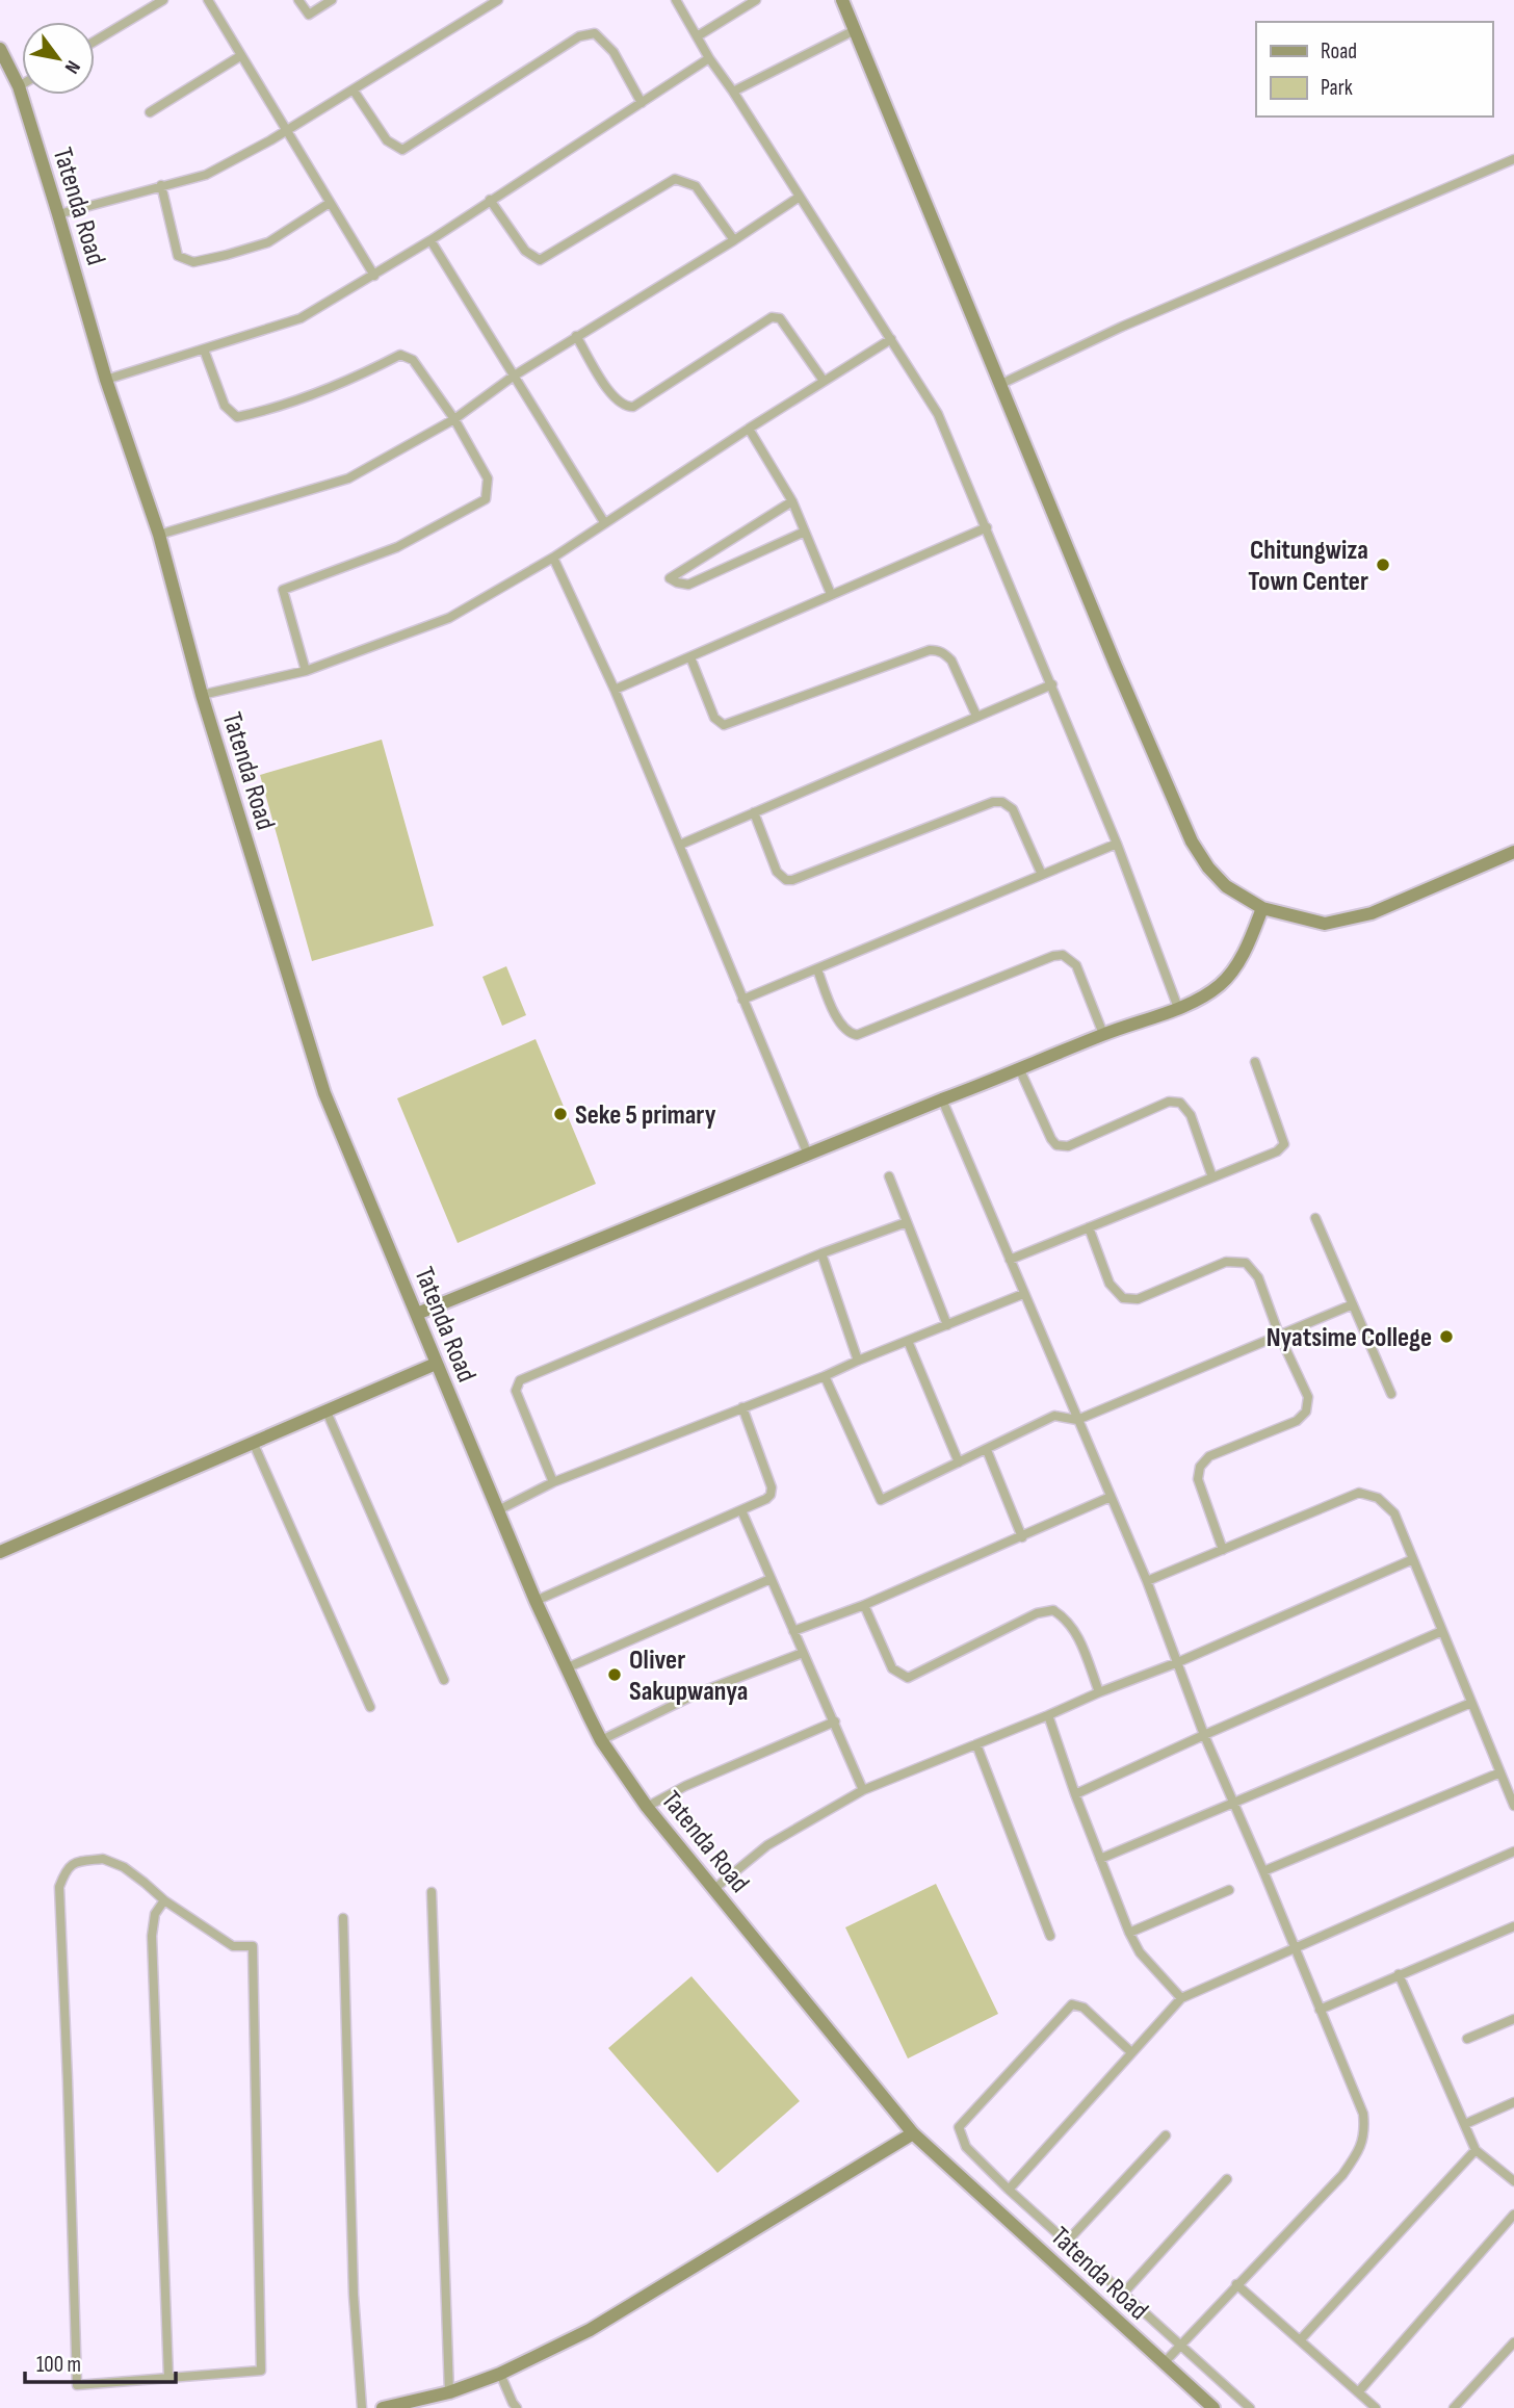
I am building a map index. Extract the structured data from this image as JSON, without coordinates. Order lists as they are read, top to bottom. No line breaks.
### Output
{"streets":{"street":["Tatenda Road"]},"places":["Chitungwiza Town Center","Seke 5 primary","Nyatsime College","Oliver Sakupwanya"],"legend":["Road","Park"],"scale_bar":"100 m","north":"bottom right"}
